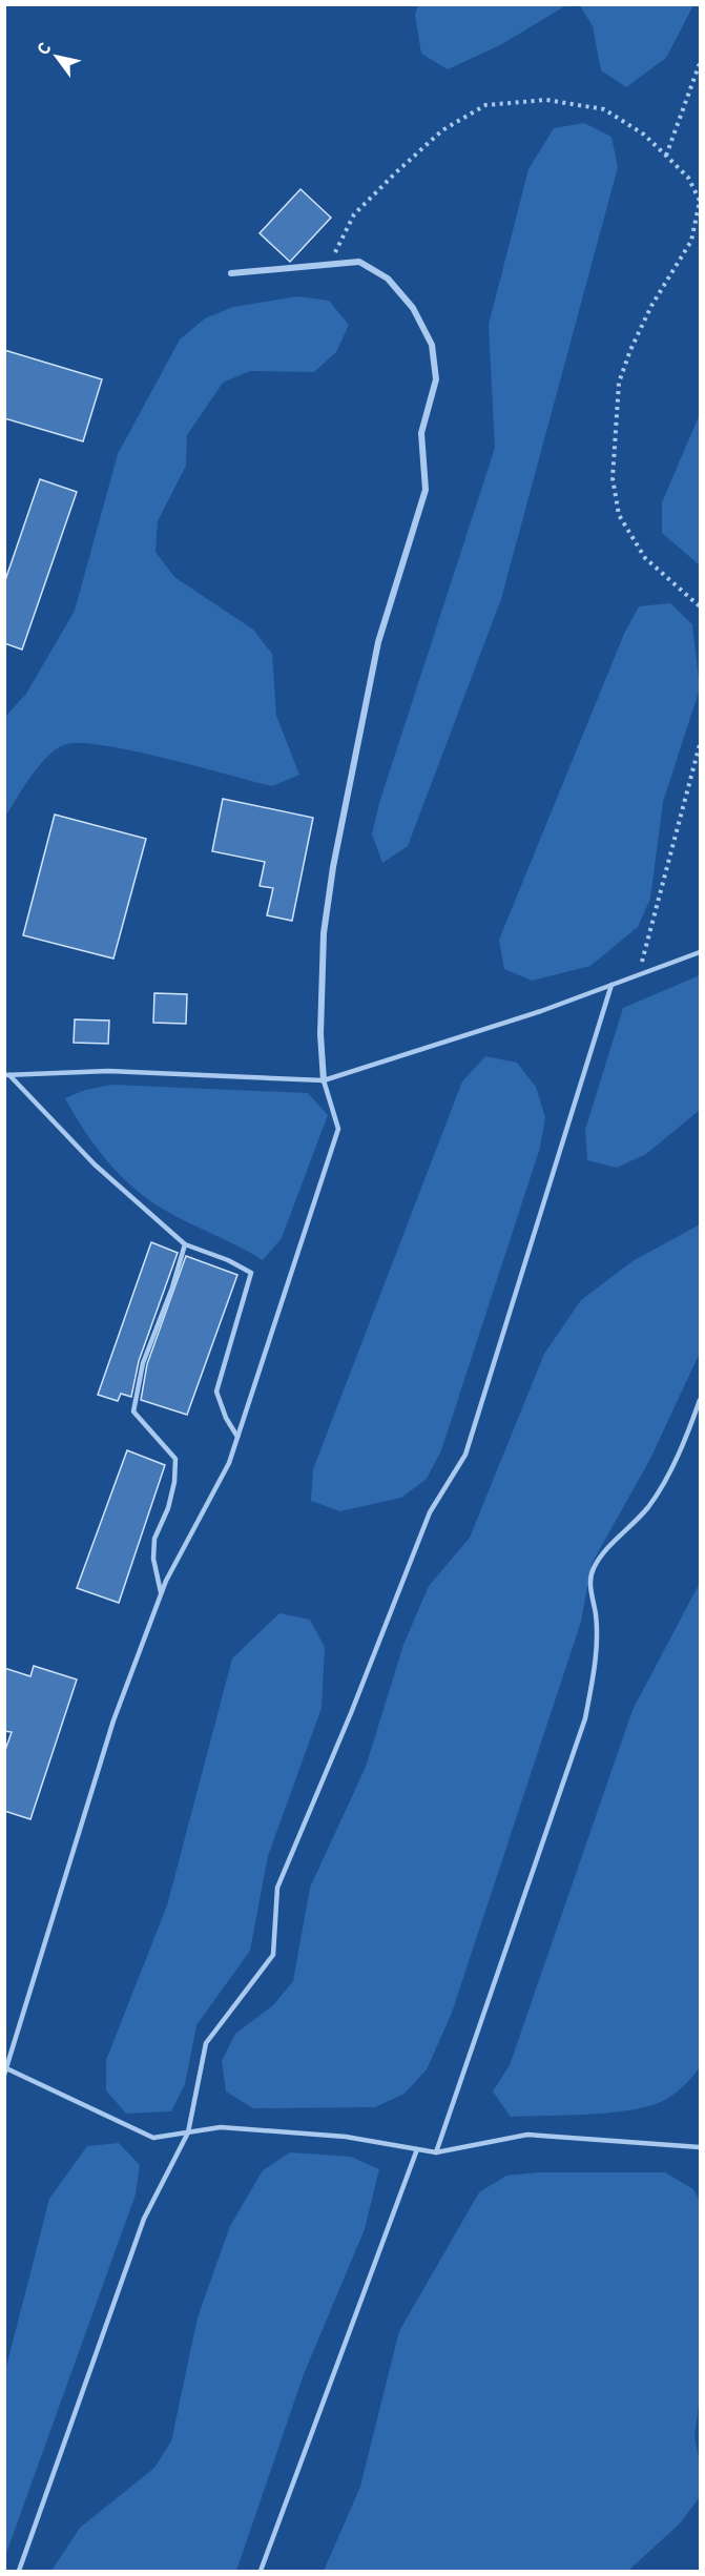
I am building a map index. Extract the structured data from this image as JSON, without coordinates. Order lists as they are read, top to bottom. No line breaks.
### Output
{"north":"top left"}
